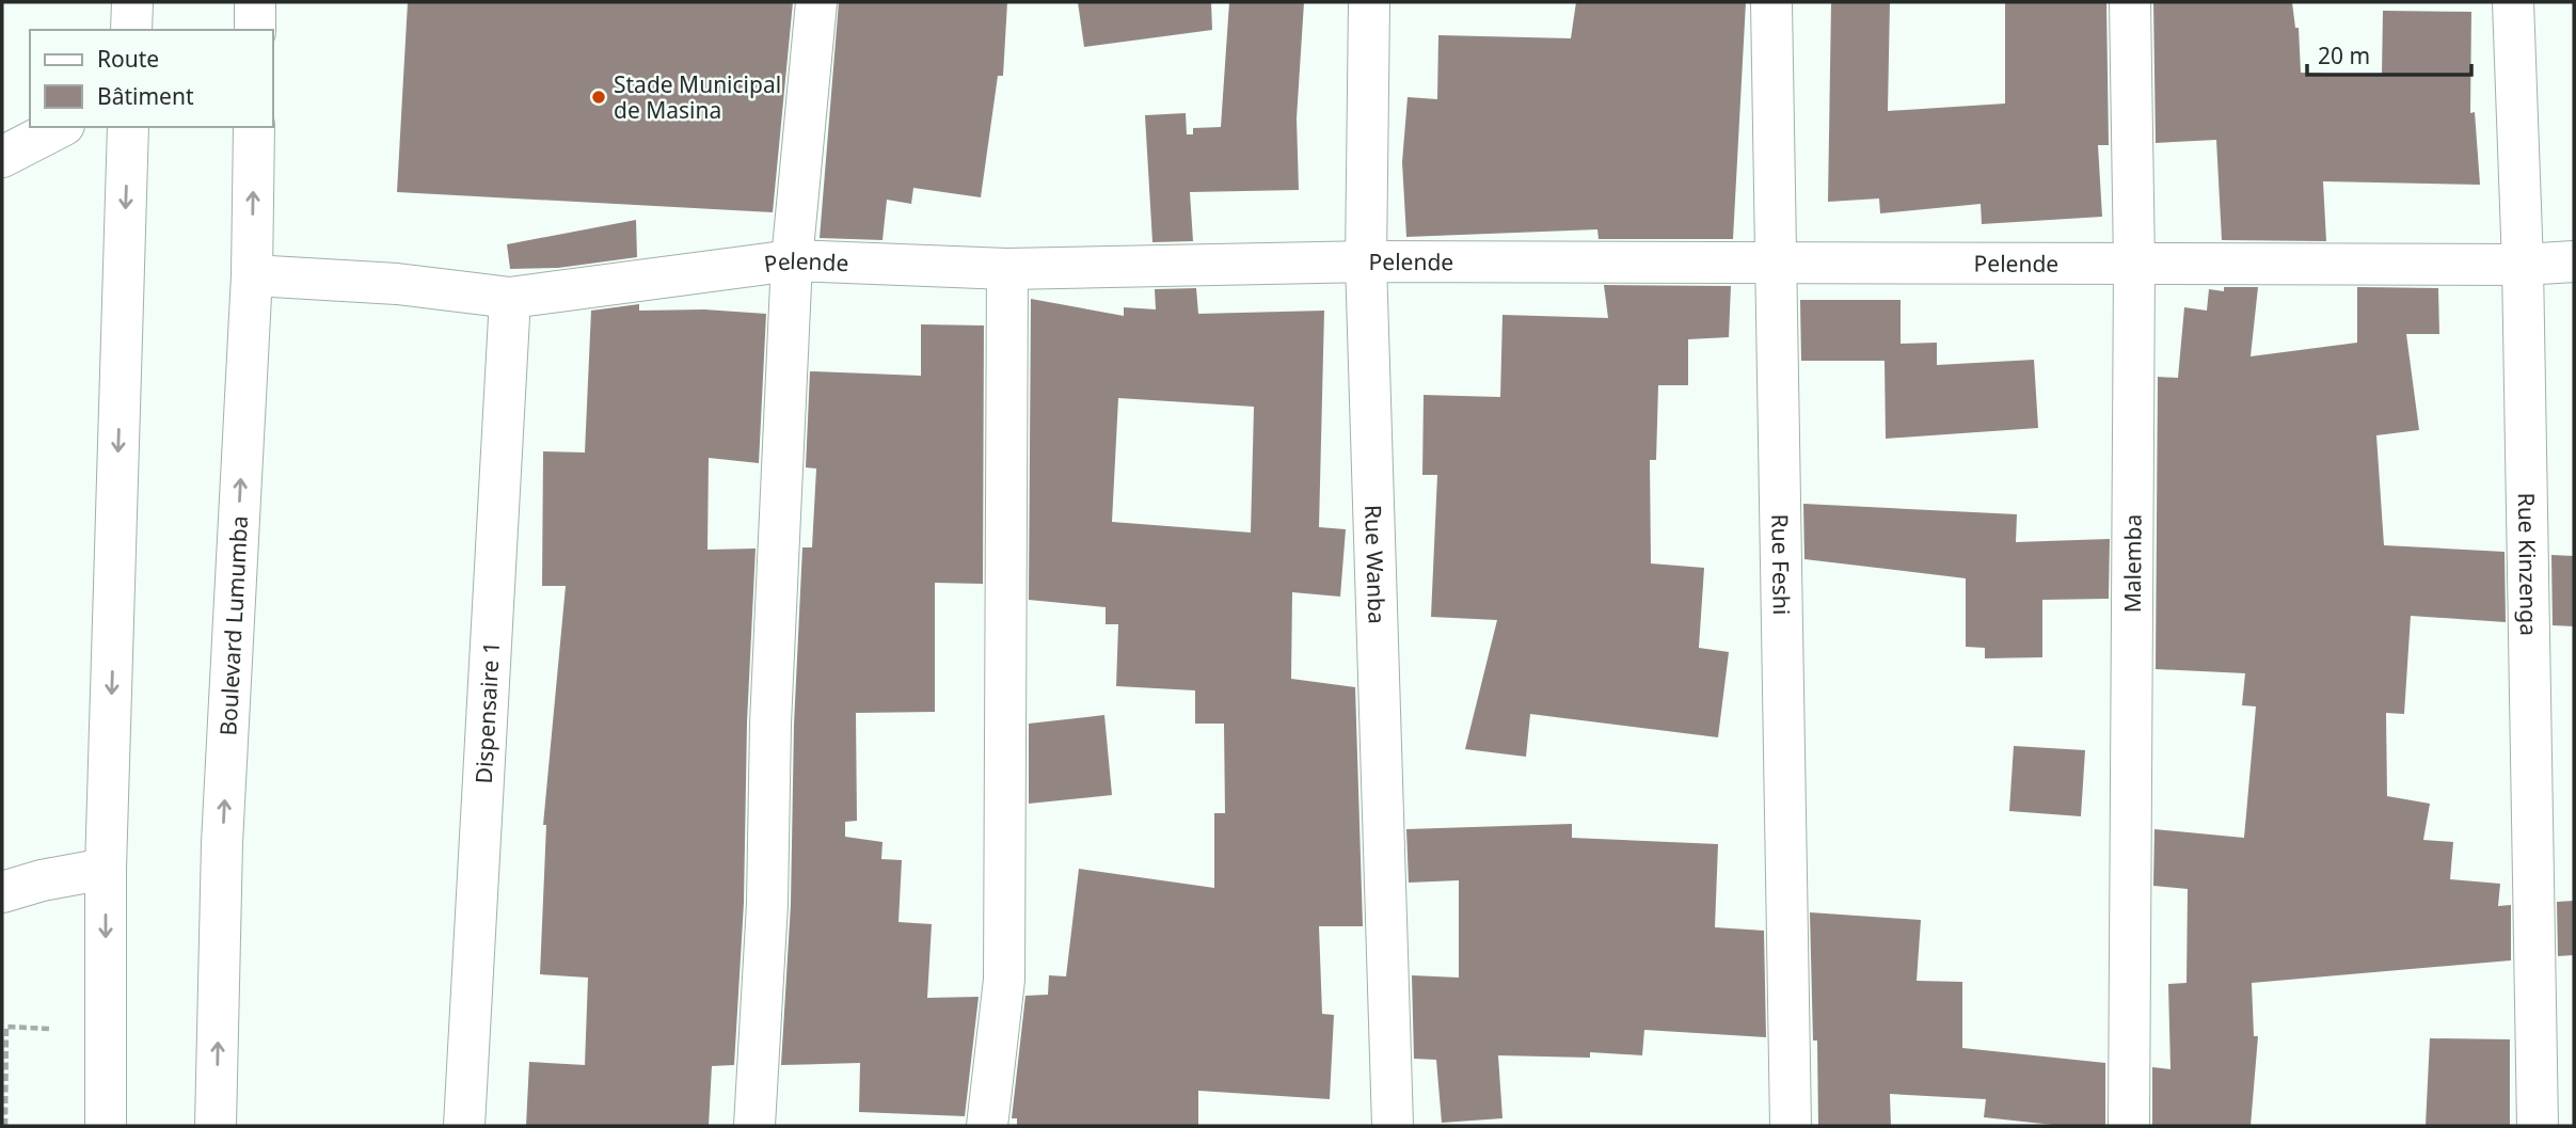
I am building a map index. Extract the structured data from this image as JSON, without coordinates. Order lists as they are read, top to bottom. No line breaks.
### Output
{"streets":{"main road":["Pelende","Malemba","Rue Kinzenga","Rue Wanba","Rue Feshi","Boulevard Lumumba","Dispensaire 1"]},"crossings":[["Pelende","Malemba"],["Pelende","Rue Kinzenga"],["Pelende","Rue Wanba"],["Pelende","Rue Feshi"],["Pelende","Boulevard Lumumba"],["Pelende","Dispensaire 1"]],"places":["Stade Municipal de Masina"],"legend":["Route","Bâtiment"],"scale_bar":"20 m"}
